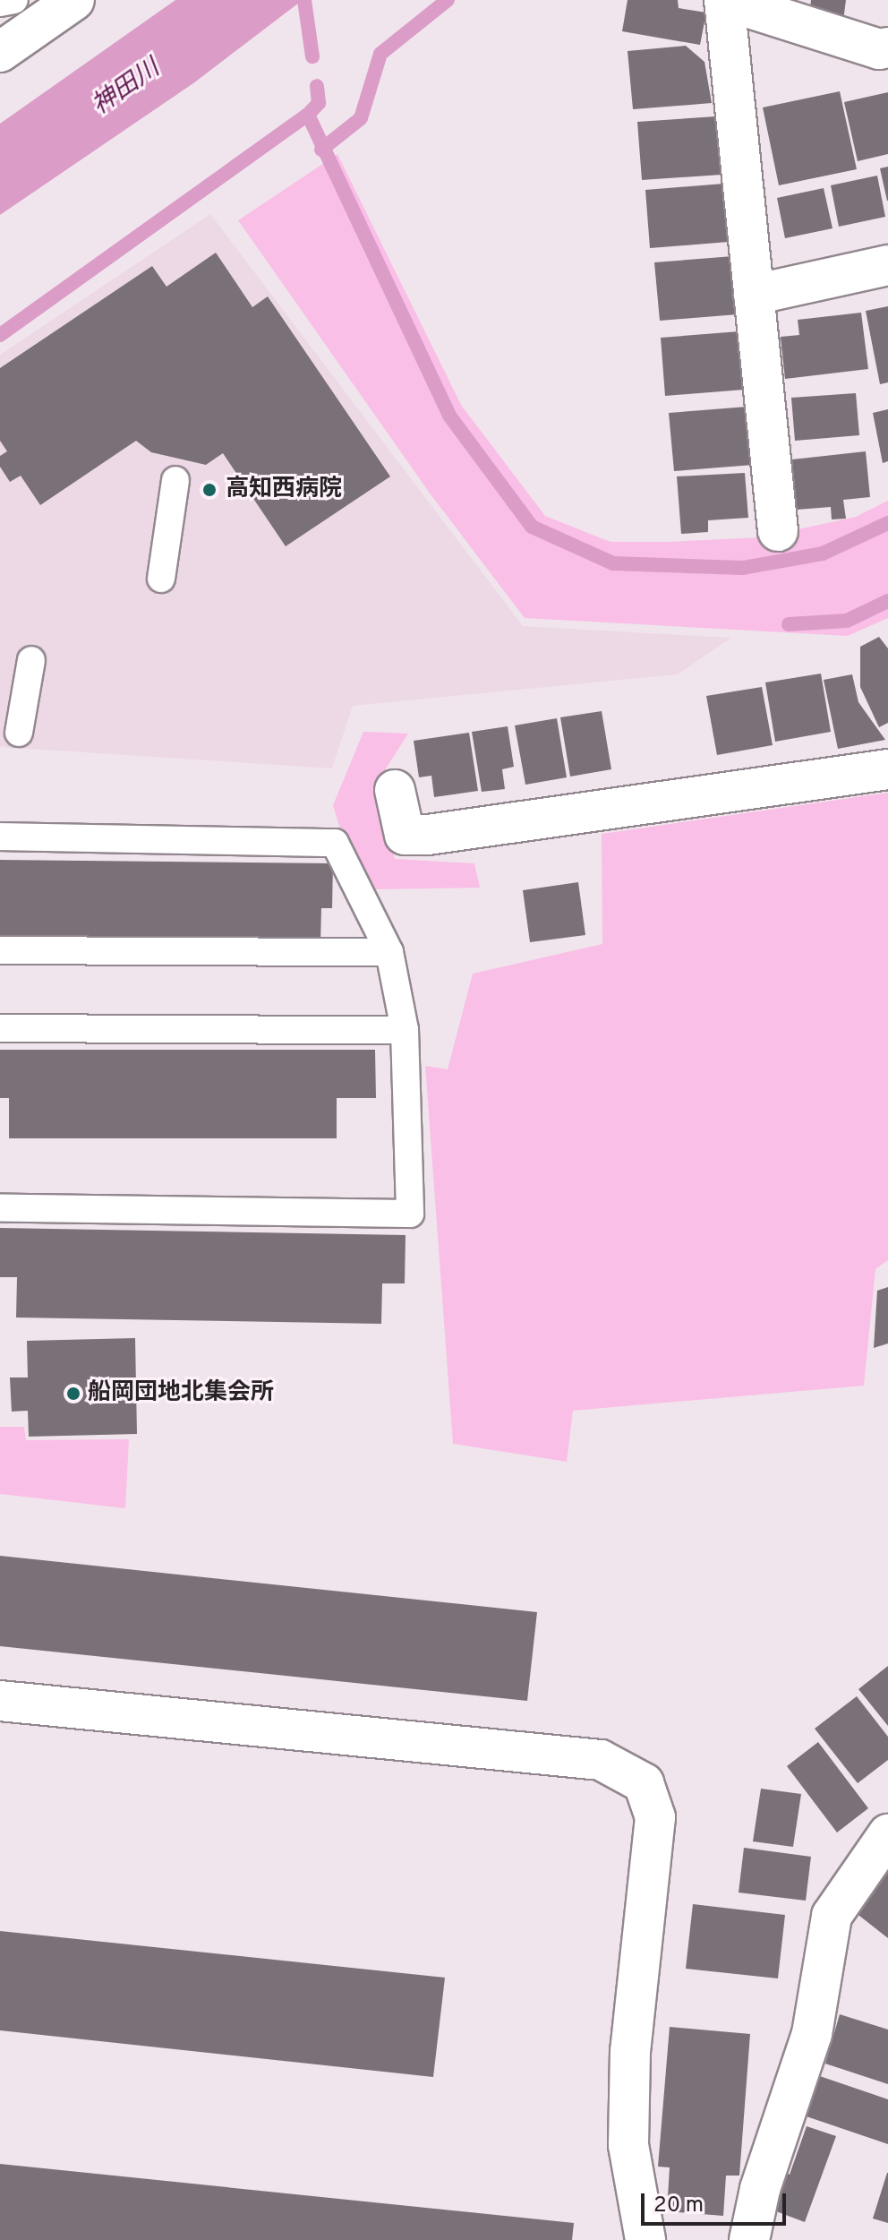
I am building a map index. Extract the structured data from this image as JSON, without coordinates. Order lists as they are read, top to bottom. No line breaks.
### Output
{"water":["神田川"],"places":["高知西病院","船岡団地北集会所"],"scale_bar":"20 m"}
